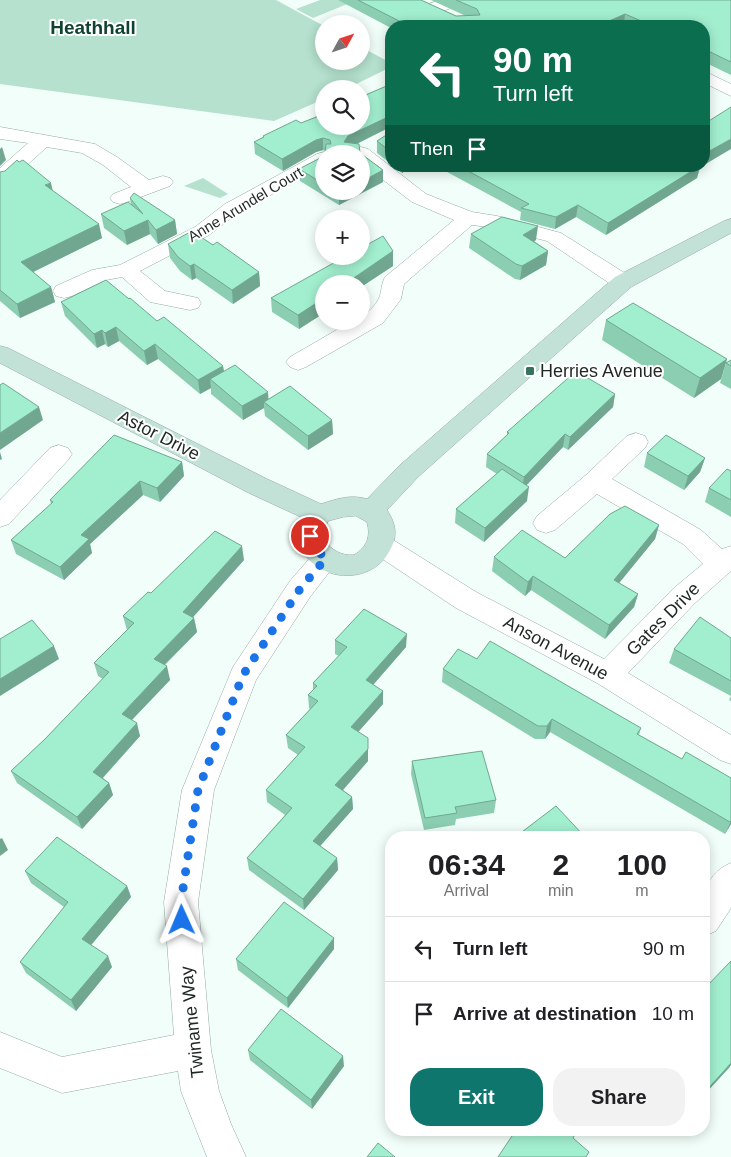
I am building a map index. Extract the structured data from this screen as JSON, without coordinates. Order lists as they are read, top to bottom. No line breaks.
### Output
{"streets":{"street":["Anne Arundel Court","Astor Drive","Gates Drive","Anson Avenue","Twiname Way"]},"crossings":[["Astor Drive","Anson Avenue"],["Astor Drive","Twiname Way"],["Gates Drive","Anson Avenue"],["Anson Avenue","Twiname Way"]],"districts":["Heathhall"],"places":{"transit":["Herries Avenue"]},"north":"top right","page":{"map_buttons":["+","−"],"turn":["90 m","Turn left"],"then":"Then","eta":["06:34","Arrival","2","min","100","m"],"list":[{"name":"Turn left","value":"90 m"},{"name":"Arrive at destination","value":"10 m"}],"buttons":["Exit","Share"]}}
